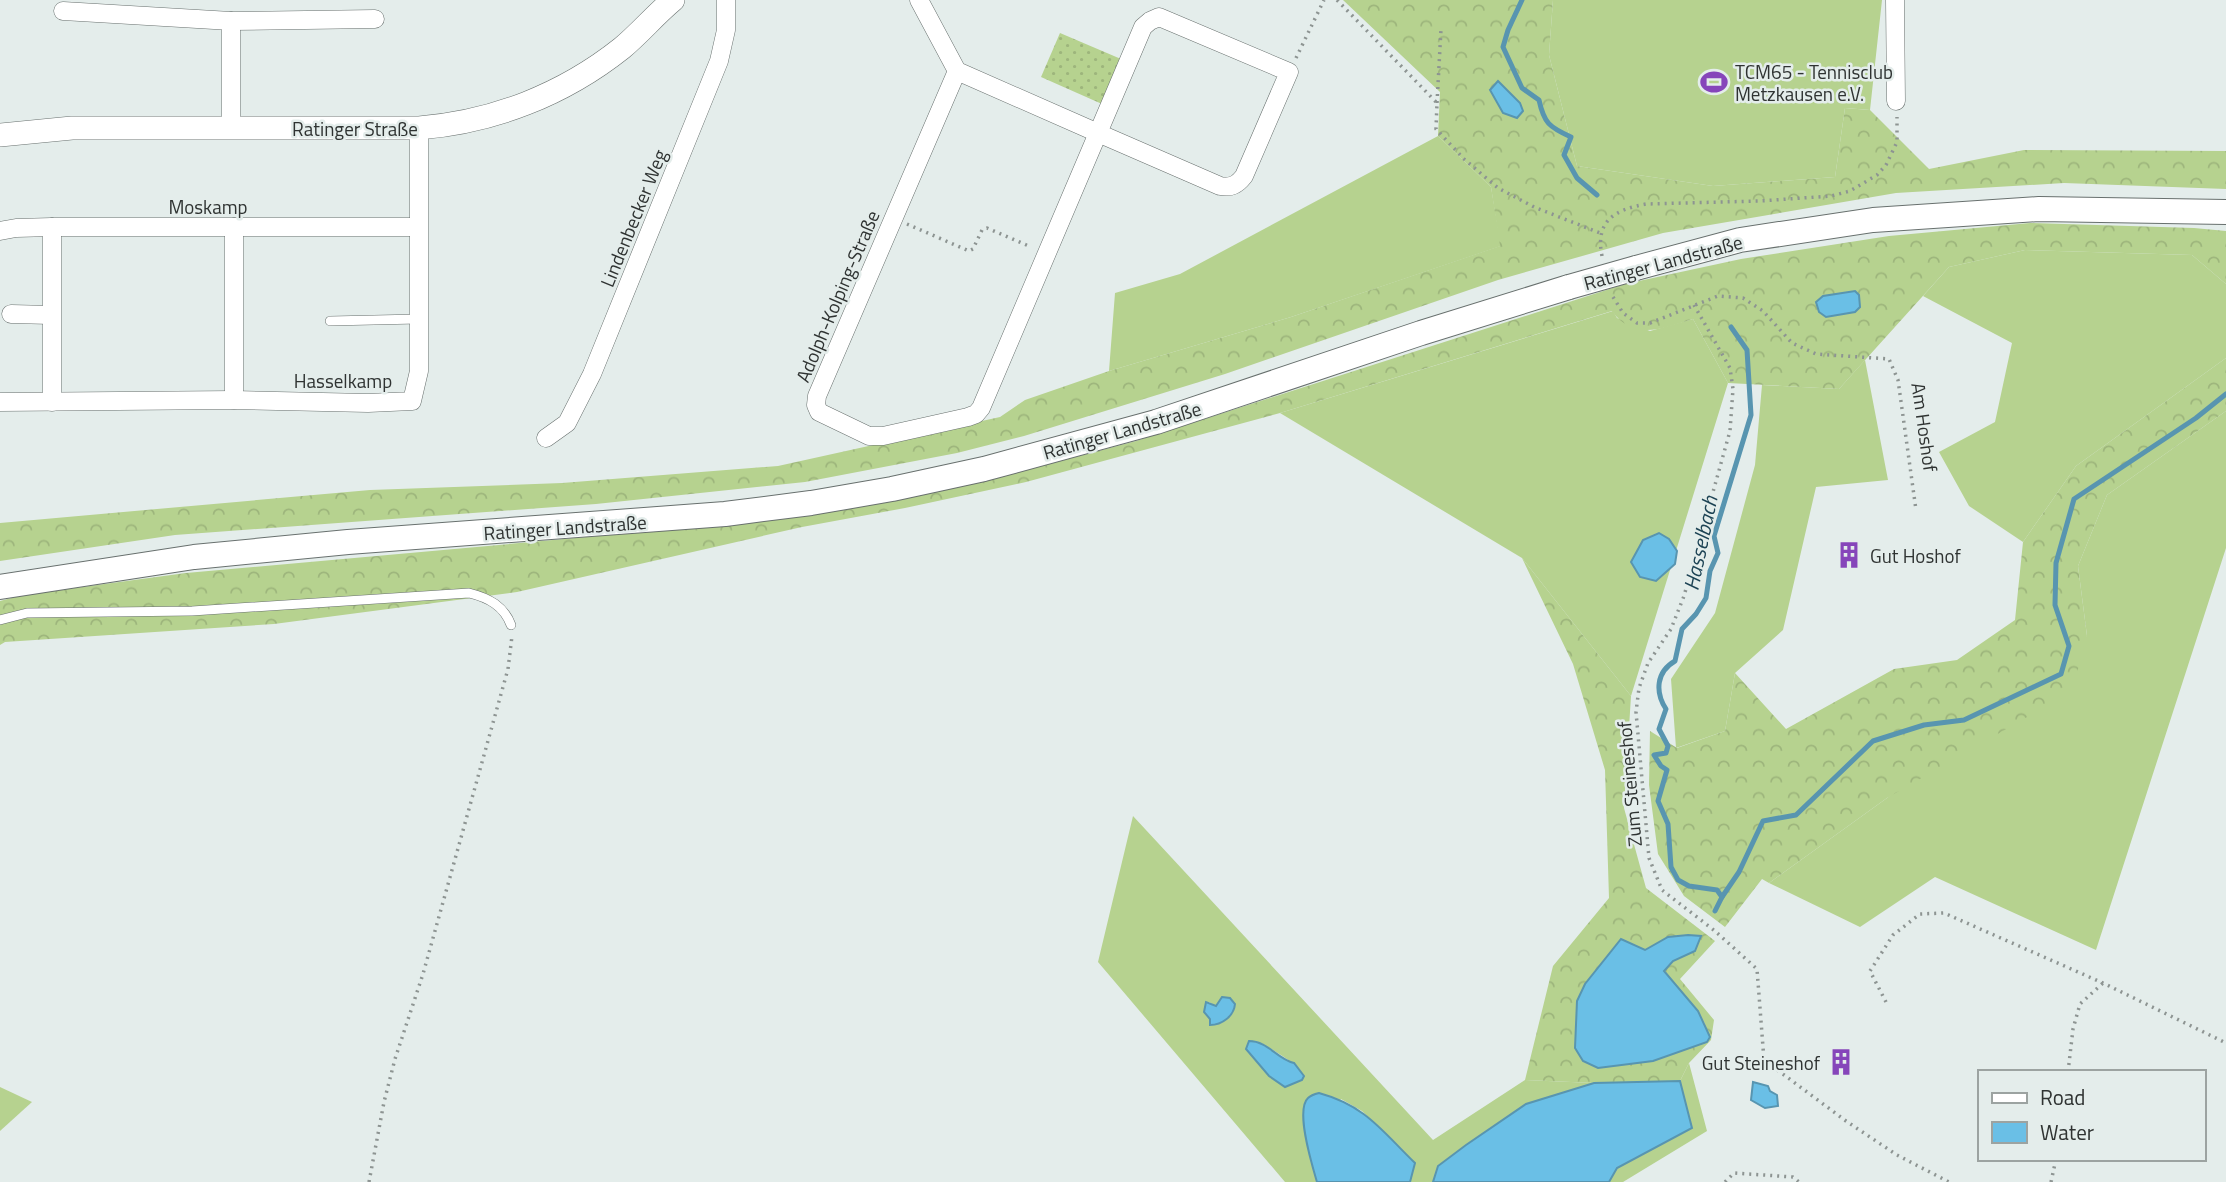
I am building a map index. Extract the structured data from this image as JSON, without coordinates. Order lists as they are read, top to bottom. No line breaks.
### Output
{"streets":{"main road":["Ratinger Landstraße"],"street":["Ratinger Straße","Moskamp","Lindenbecker Weg","Adolph-Kolping-Straße","Hasselkamp"],"path":["Am Hoshof","Zum Steineshof"]},"crossings":[["Ratinger Straße","Hasselkamp"],["Moskamp","Hasselkamp"],["Am Hoshof","Zum Steineshof"]],"water":["Hasselbach"],"places":{"sports":["TCM65 - Tennisclub Metzkausen e.V."],"building":["Gut Hoshof","Gut Steineshof"]},"legend":["Road","Water"]}
